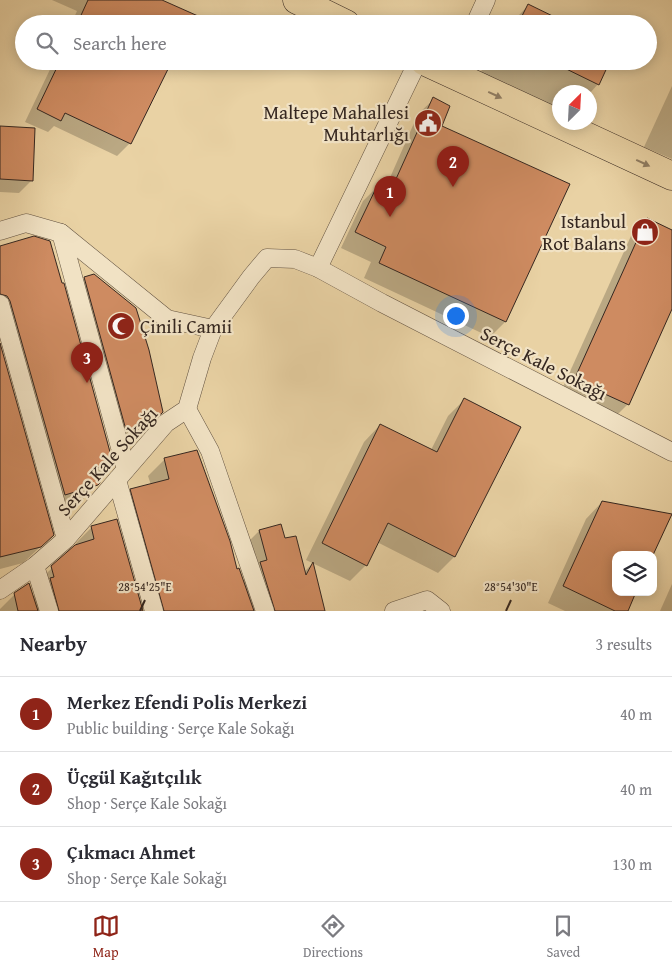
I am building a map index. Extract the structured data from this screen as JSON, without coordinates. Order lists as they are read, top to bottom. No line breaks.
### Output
{"streets":{"street":["Serçe Kale Sokağı"]},"places":{"public building":["Maltepe Mahallesi Muhtarlığı"],"shop":["Istanbul Rot Balans"],"mosque":["Çinili Camii"]},"north":"top right","page":{"search":"Search here","pins":["2","1","3"],"heading":["Nearby","3 results"],"list":[{"mark":"1","name":"Merkez Efendi Polis Merkezi","note":"Public building · Serçe Kale Sokağı","value":"40 m"},{"mark":"2","name":"Üçgül Kağıtçılık","note":"Shop · Serçe Kale Sokağı","value":"40 m"},{"mark":"3","name":"Çıkmacı Ahmet","note":"Shop · Serçe Kale Sokağı","value":"130 m"}],"nav":["Map","Directions","Saved"]},"coordinates":["28°54'25\"E","28°54'30\"E"]}
